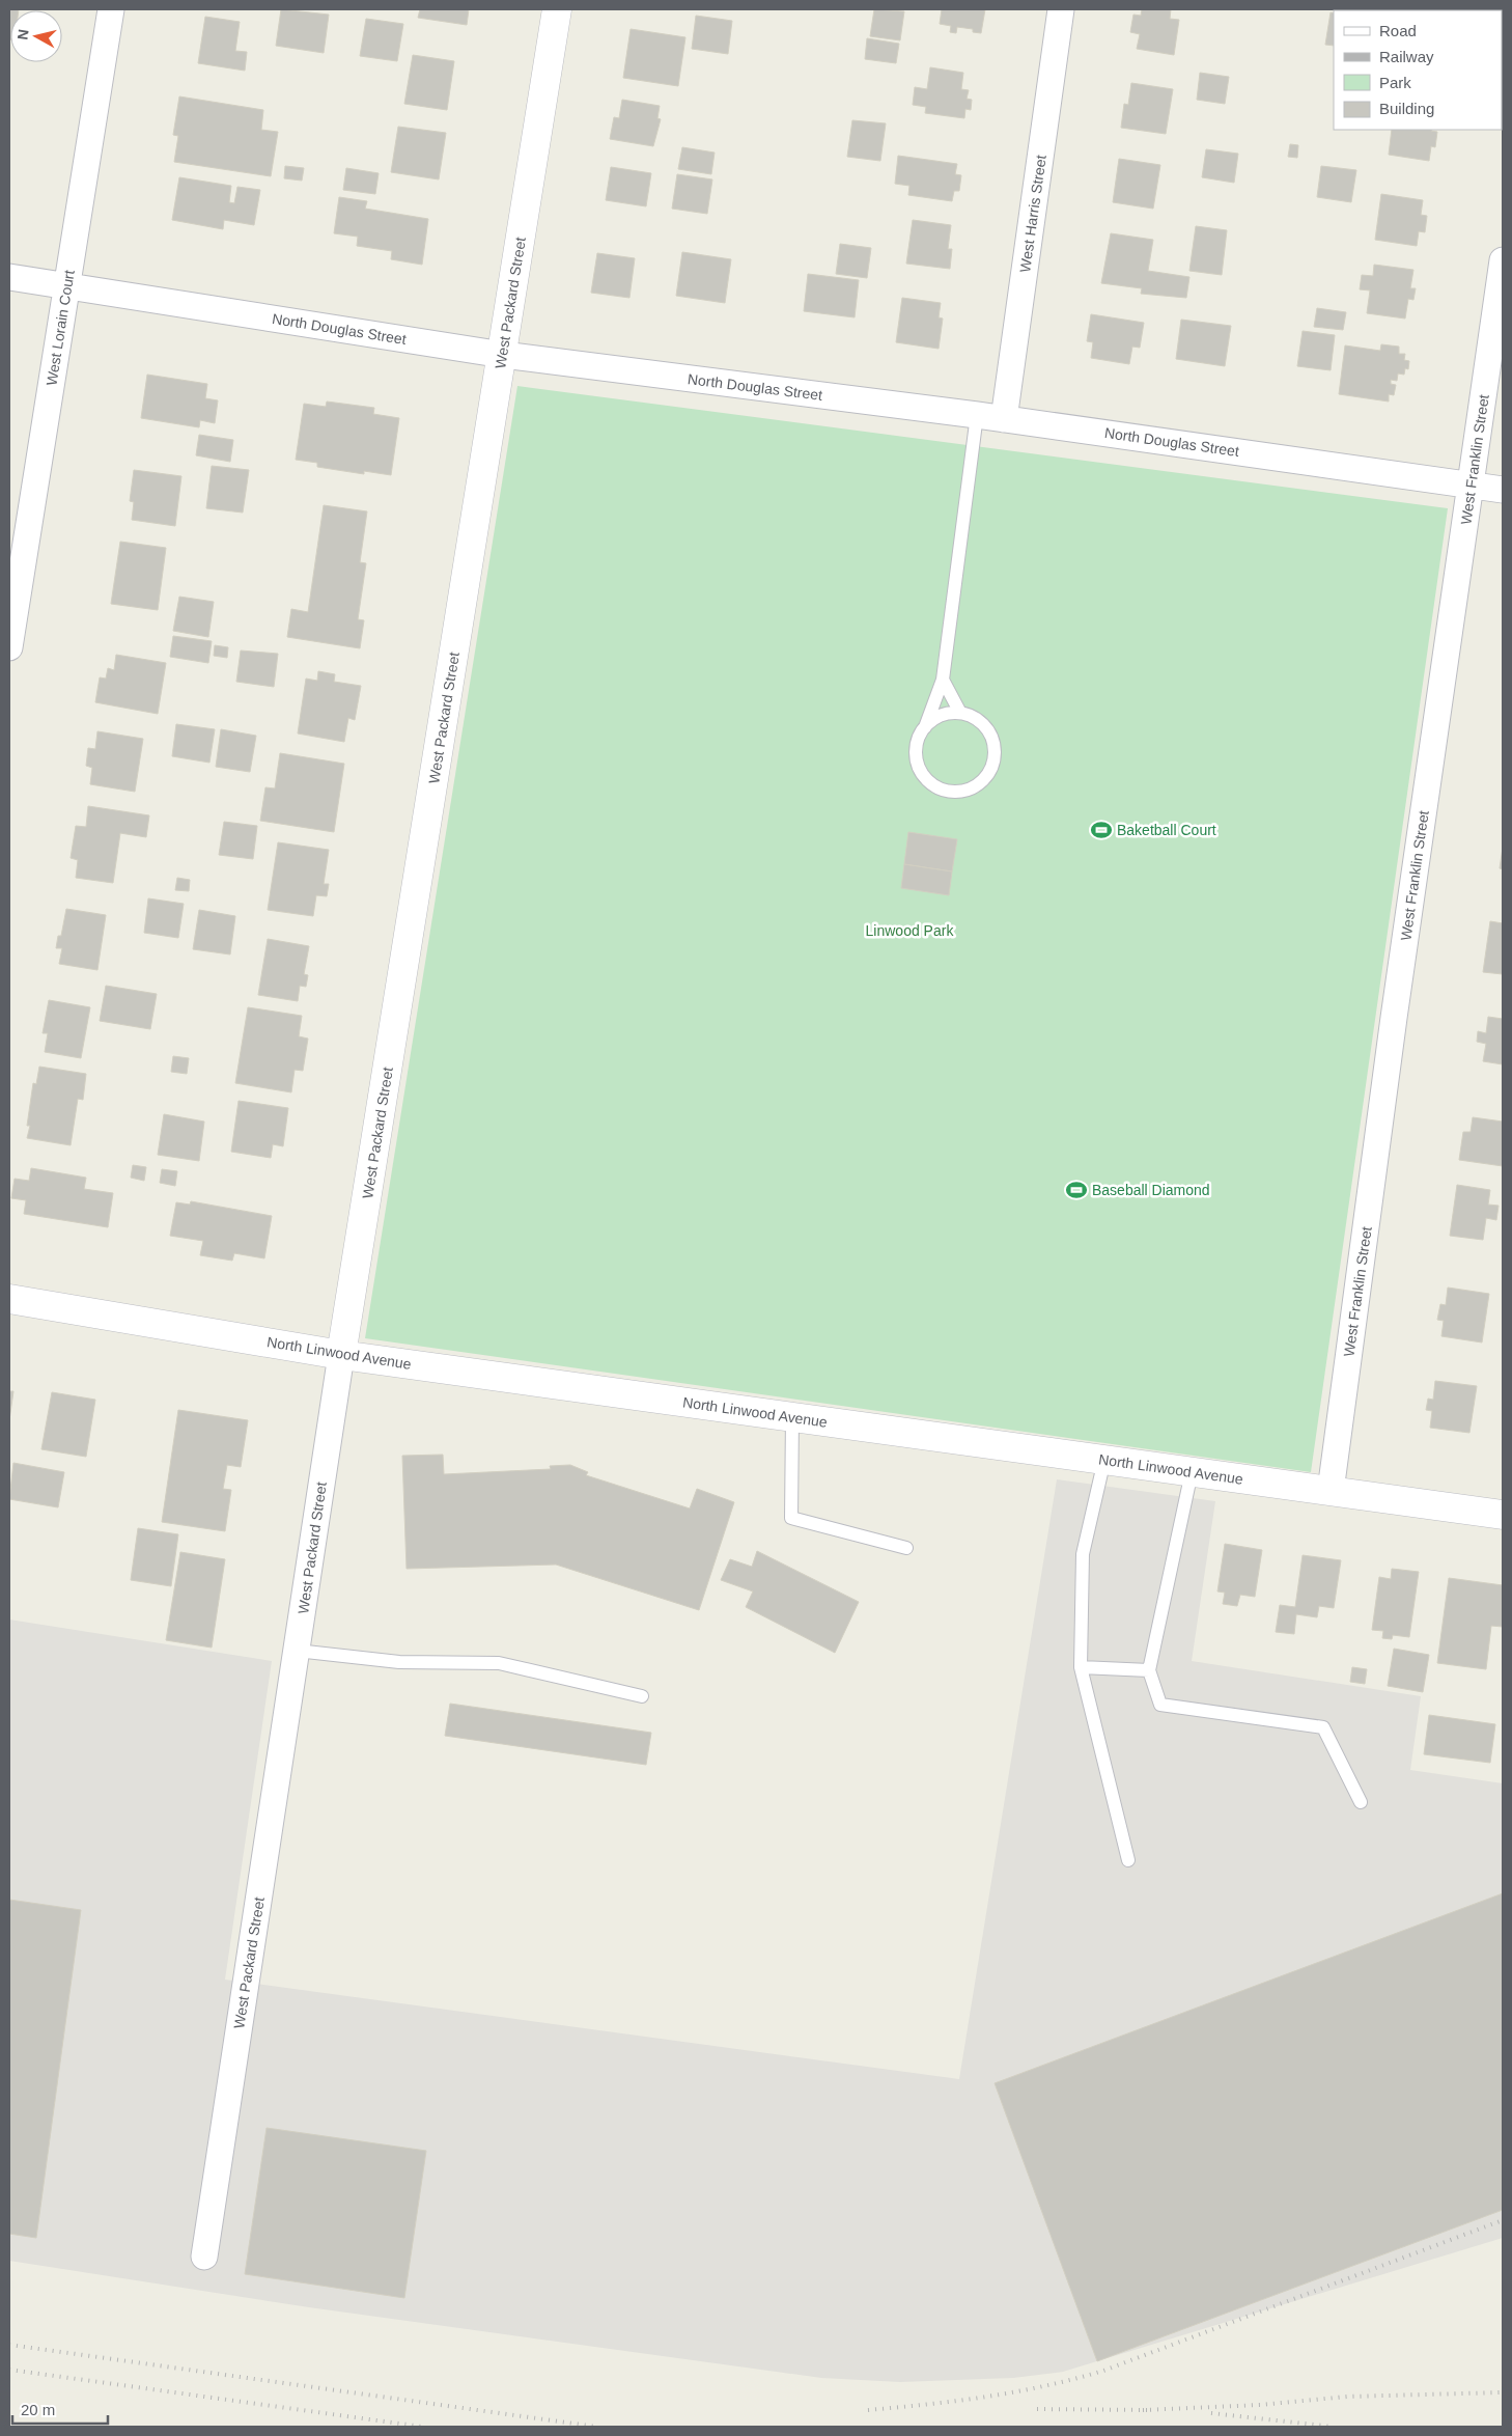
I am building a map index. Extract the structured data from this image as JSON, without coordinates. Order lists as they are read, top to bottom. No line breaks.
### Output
{"streets":{"street":["West Harris Street","West Packard Street","West Lorain Court","North Douglas Street","West Franklin Street","North Linwood Avenue"]},"crossings":[["West Harris Street","North Douglas Street"],["West Packard Street","North Douglas Street"],["West Packard Street","North Linwood Avenue"],["West Lorain Court","North Douglas Street"],["North Douglas Street","West Franklin Street"],["West Franklin Street","North Linwood Avenue"]],"parks":["Linwood Park"],"places":{"sports":["Baketball Court","Baseball Diamond"]},"legend":["Road","Railway","Park","Building"],"scale_bar":"20 m","north":"left"}
